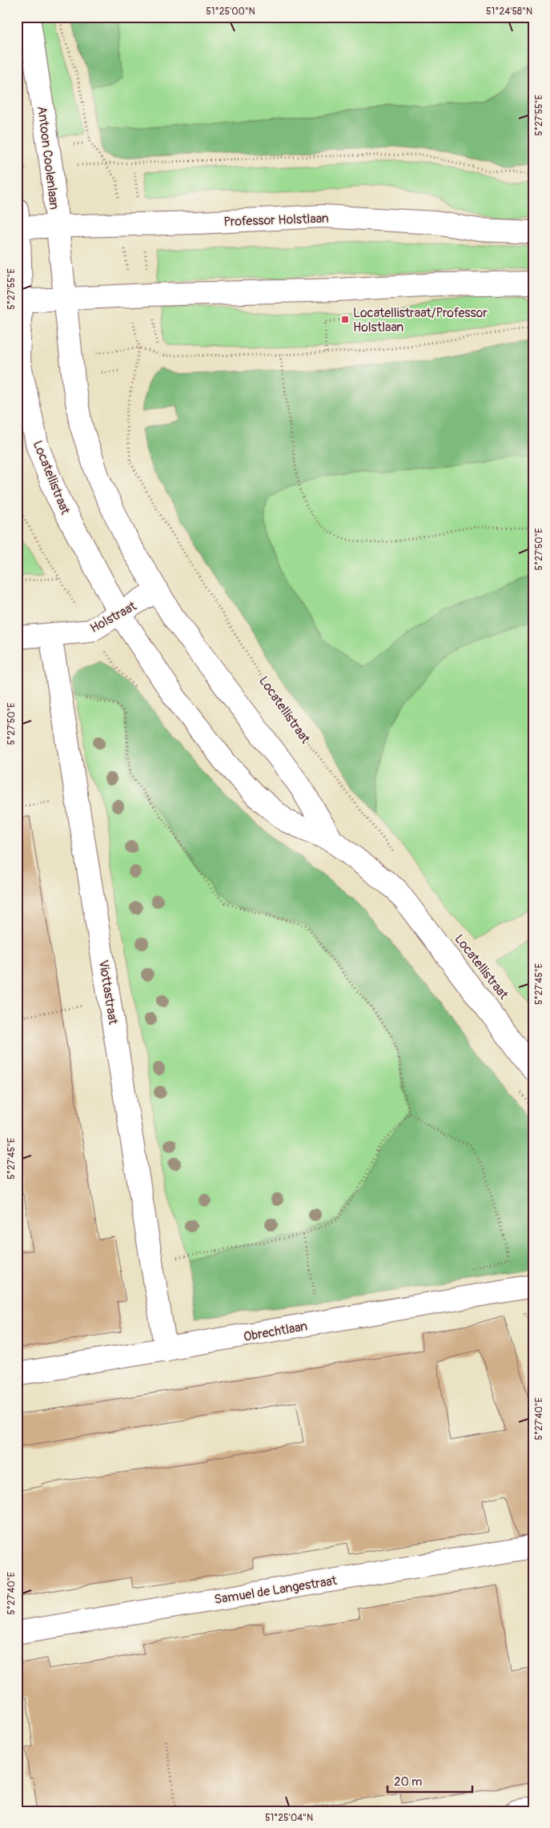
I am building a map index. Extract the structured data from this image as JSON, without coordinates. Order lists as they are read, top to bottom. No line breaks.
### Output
{"streets":{"main road":["Antoon Coolenlaan","Professor Holstlaan","Locatellistraat","Holstraat","Viottastraat","Obrechtlaan","Samuel de Langestraat"]},"crossings":[["Antoon Coolenlaan","Professor Holstlaan"],["Antoon Coolenlaan","Locatellistraat"],["Locatellistraat","Holstraat"],["Holstraat","Viottastraat"],["Viottastraat","Obrechtlaan"]],"places":{"transit":["Locatellistraat/Professor Holstlaan"]},"scale_bar":"20 m","coordinates":["51°25'00\"N","51°24'58\"N","5°27'55\"E","5°27'50\"E","5°27'45\"E","5°27'40\"E","51°25'04\"N"]}
